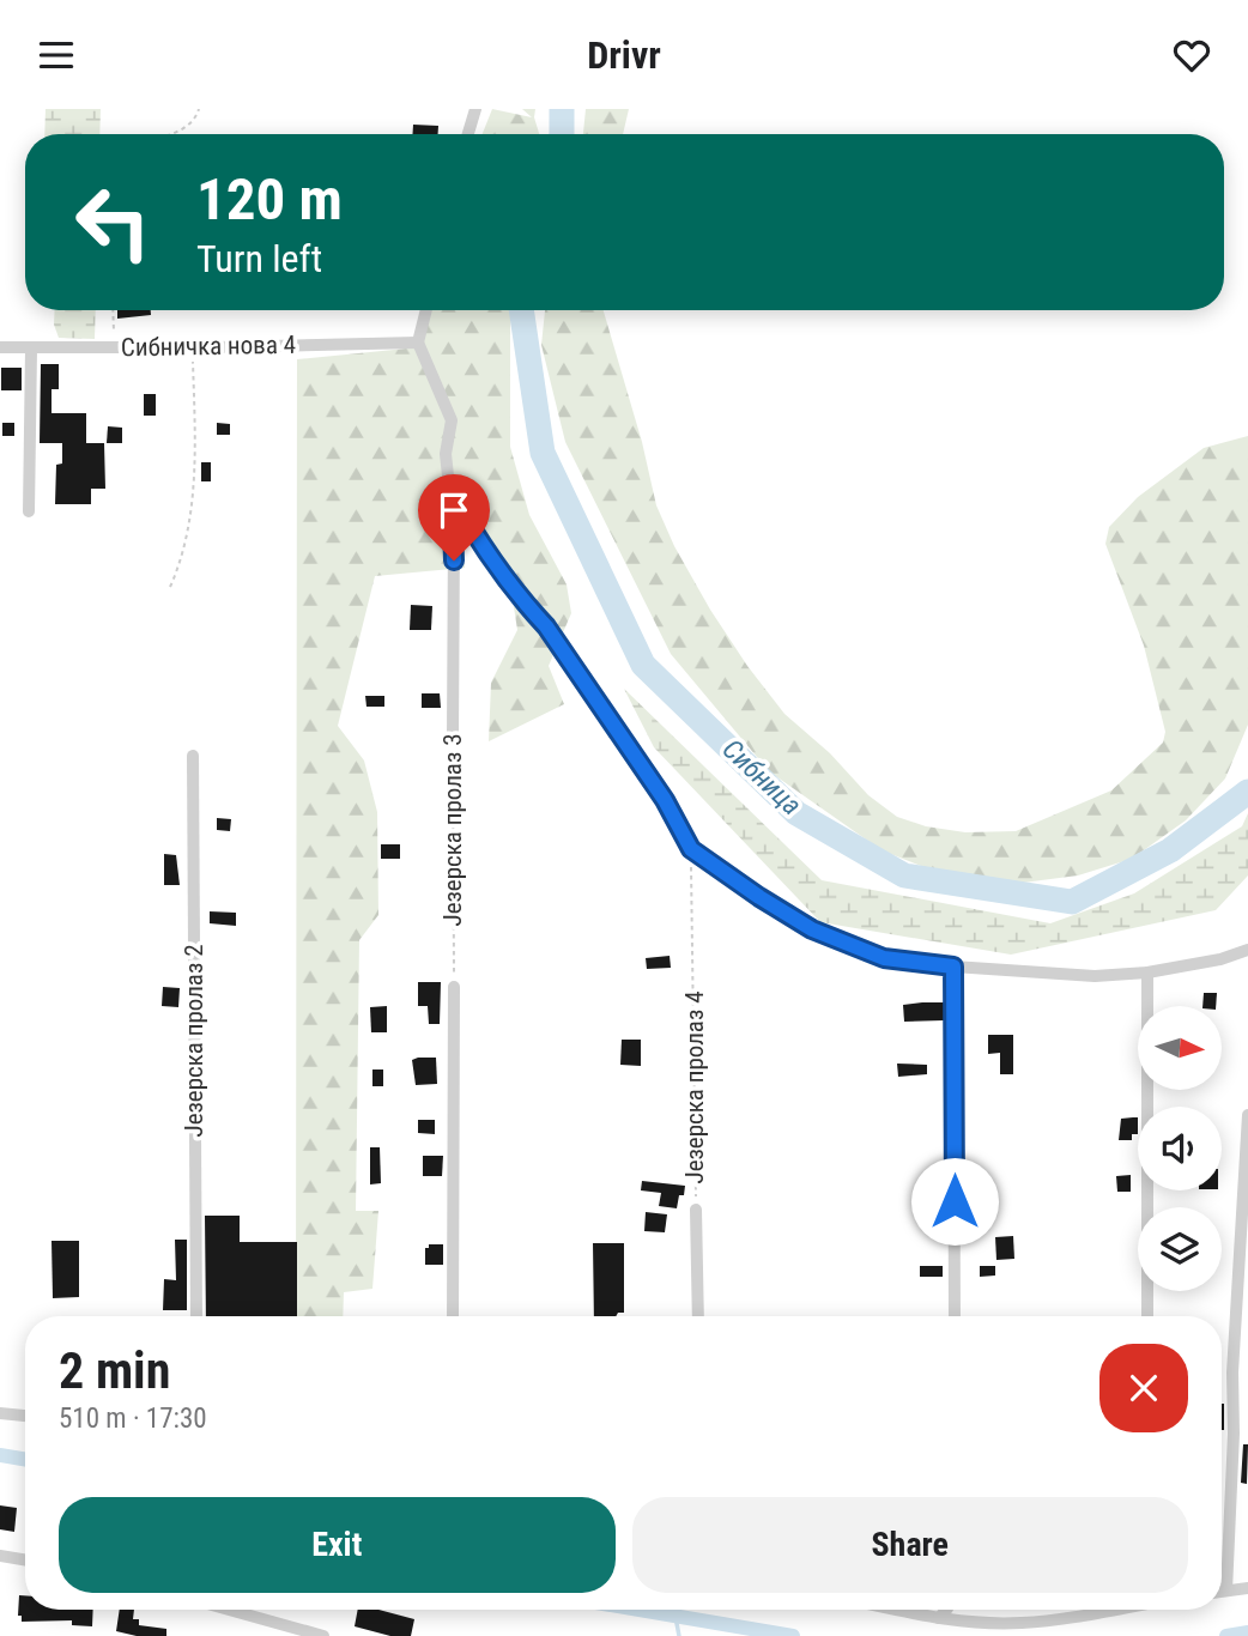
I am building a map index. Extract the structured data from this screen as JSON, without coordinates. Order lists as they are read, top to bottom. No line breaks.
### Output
{"streets":{"street":["Сибничка нова 4","Језерска пролаз 3","Језерска пролаз 2","Језерска пролаз 4"]},"crossings":[["Сибничка нова 4","Језерска пролаз 3"]],"water":["Сибница"],"north":"right","page":{"header":"Drivr","turn":["120 m","Turn left"],"heading":["2 min","510 m · 17:30"],"buttons":["Exit","Share"]}}
